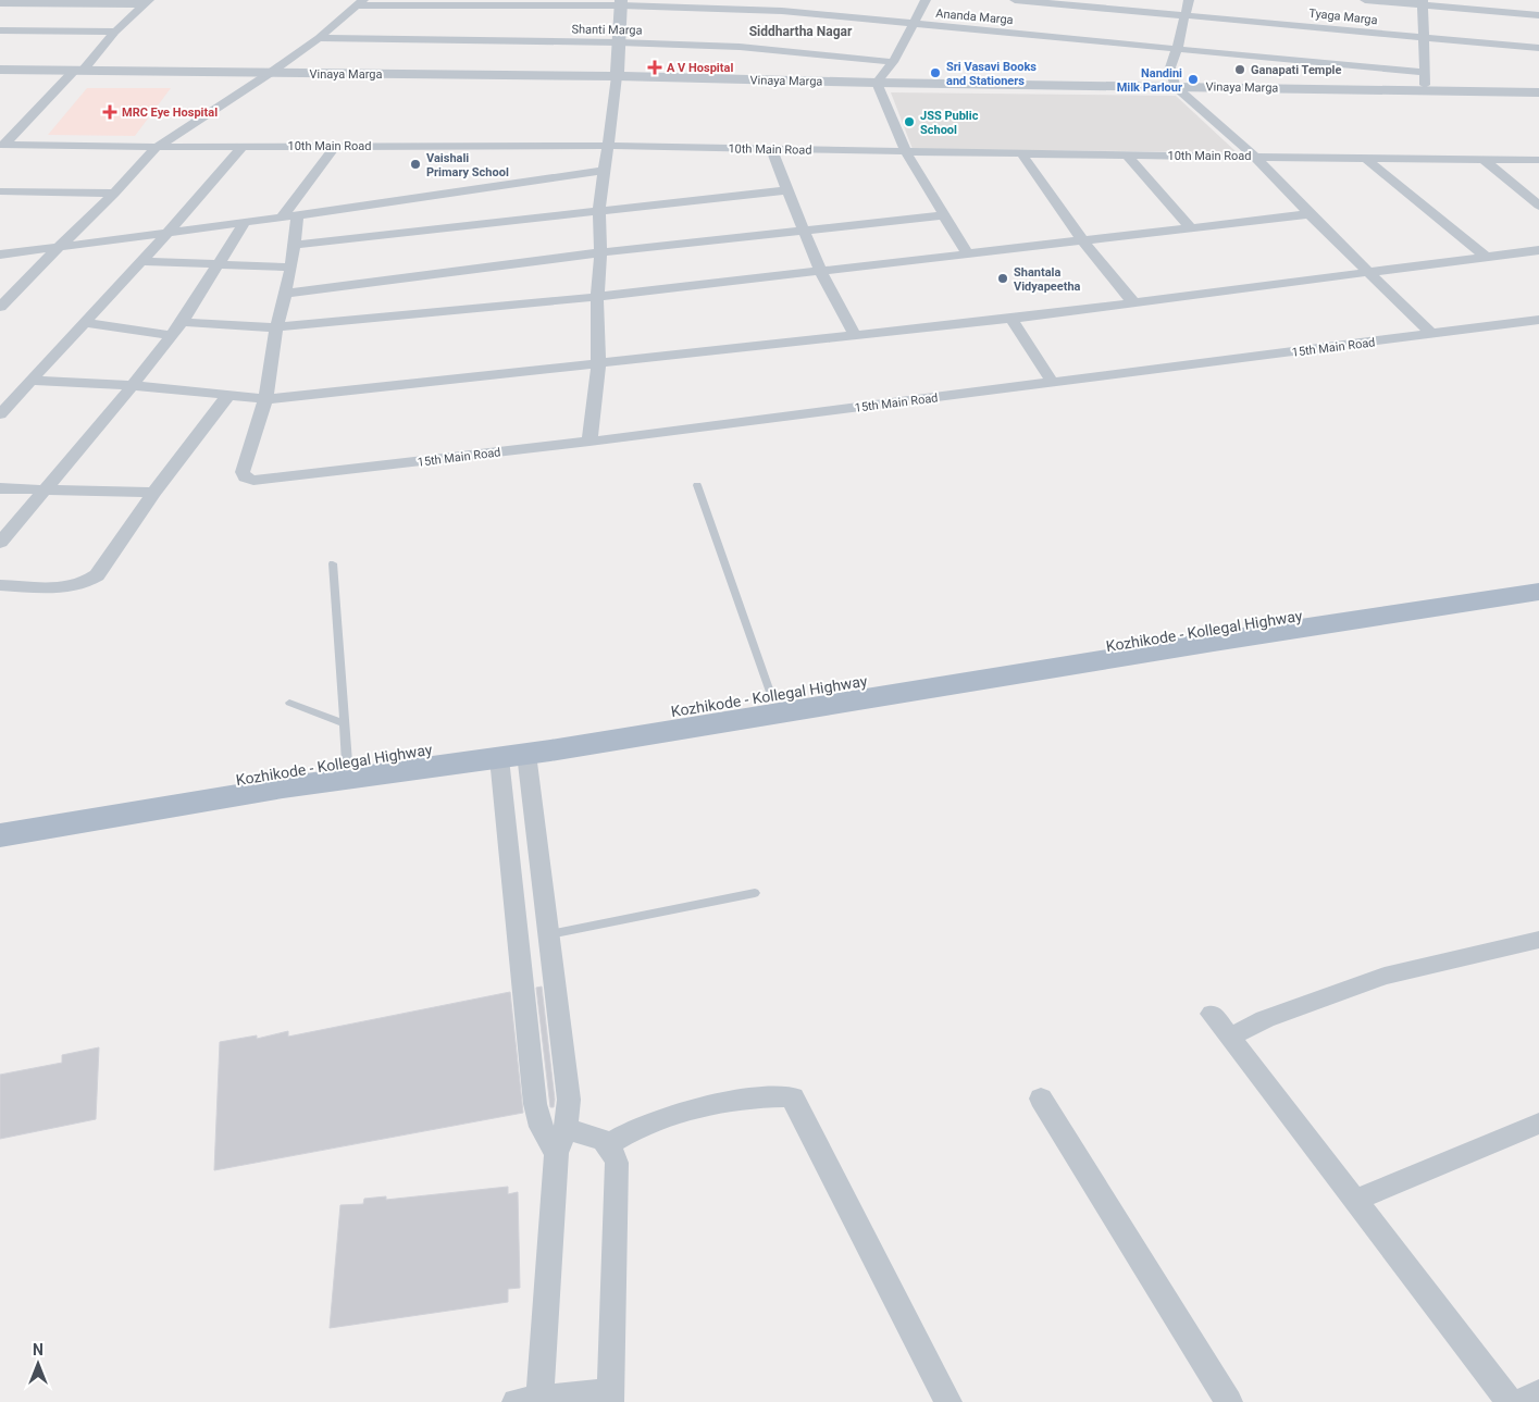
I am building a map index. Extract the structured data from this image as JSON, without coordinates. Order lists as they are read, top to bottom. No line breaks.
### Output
{"streets":{"main road":["Kozhikode - Kollegal Highway"],"street":["Ananda Marga","Tyaga Marga","Shanti Marga","Vinaya Marga","10th Main Road","15th Main Road"]},"districts":["Siddhartha Nagar"],"places":{"health":["A V Hospital","MRC Eye Hospital"],"other":["Ganapati Temple","Sri Vasavi Books and Stationers","Nandini Milk Parlour","JSS Public School","Vaishali Primary School","Shantala Vidyapeetha"]},"north":"top"}
